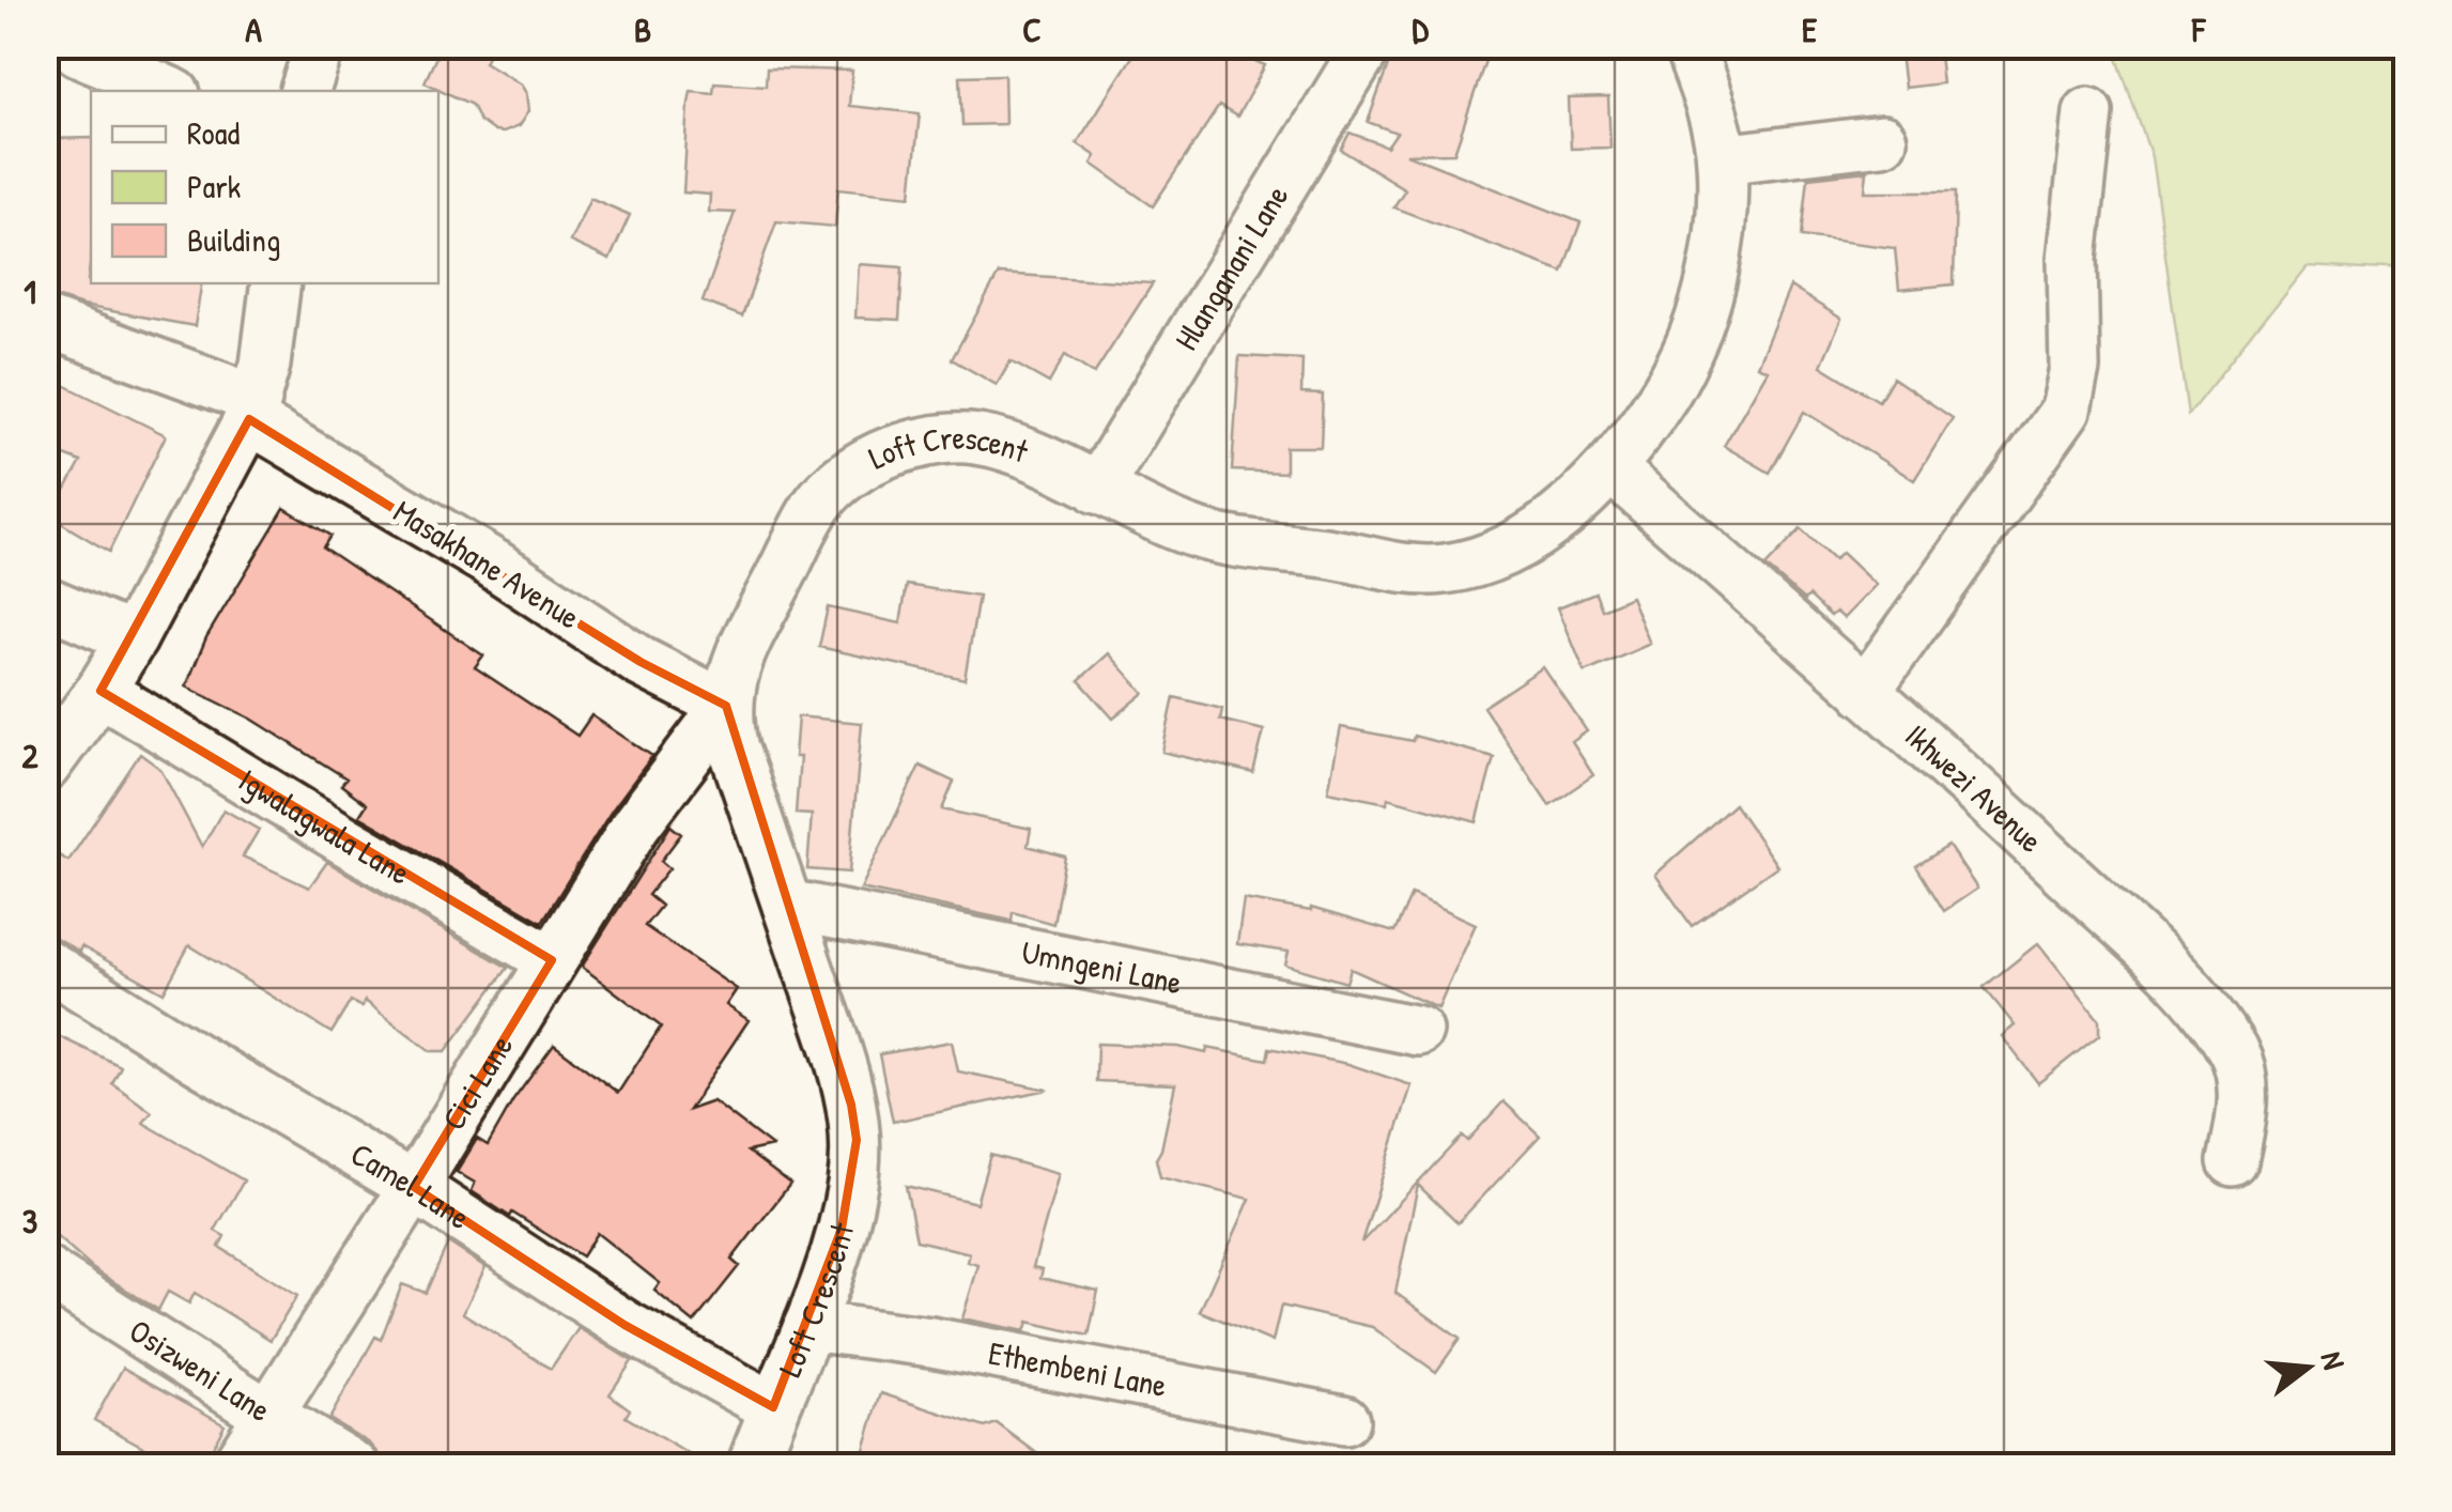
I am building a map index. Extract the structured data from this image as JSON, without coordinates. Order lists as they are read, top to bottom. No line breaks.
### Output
{"streets":{"street":["Hlanganani Lane","Loft Crescent","Masakhane Avenue","Ikhwezi Avenue","Igwalagwala Lane","Umngeni Lane","Cici Lane","Camel Lane","Osizweni Lane","Ethembeni Lane"]},"crossings":[["Hlanganani Lane","Loft Crescent"],["Loft Crescent","Masakhane Avenue"],["Loft Crescent","Ikhwezi Avenue"],["Loft Crescent","Umngeni Lane"],["Loft Crescent","Cici Lane"],["Loft Crescent","Camel Lane"],["Loft Crescent","Ethembeni Lane"],["Masakhane Avenue","Cici Lane"],["Igwalagwala Lane","Cici Lane"],["Cici Lane","Camel Lane"],["Cici Lane","Osizweni Lane"]],"legend":["Road","Park","Building"],"north":"right","grid":{"columns":["A","B","C","D","E","F"],"rows":["1","2","3"]}}
